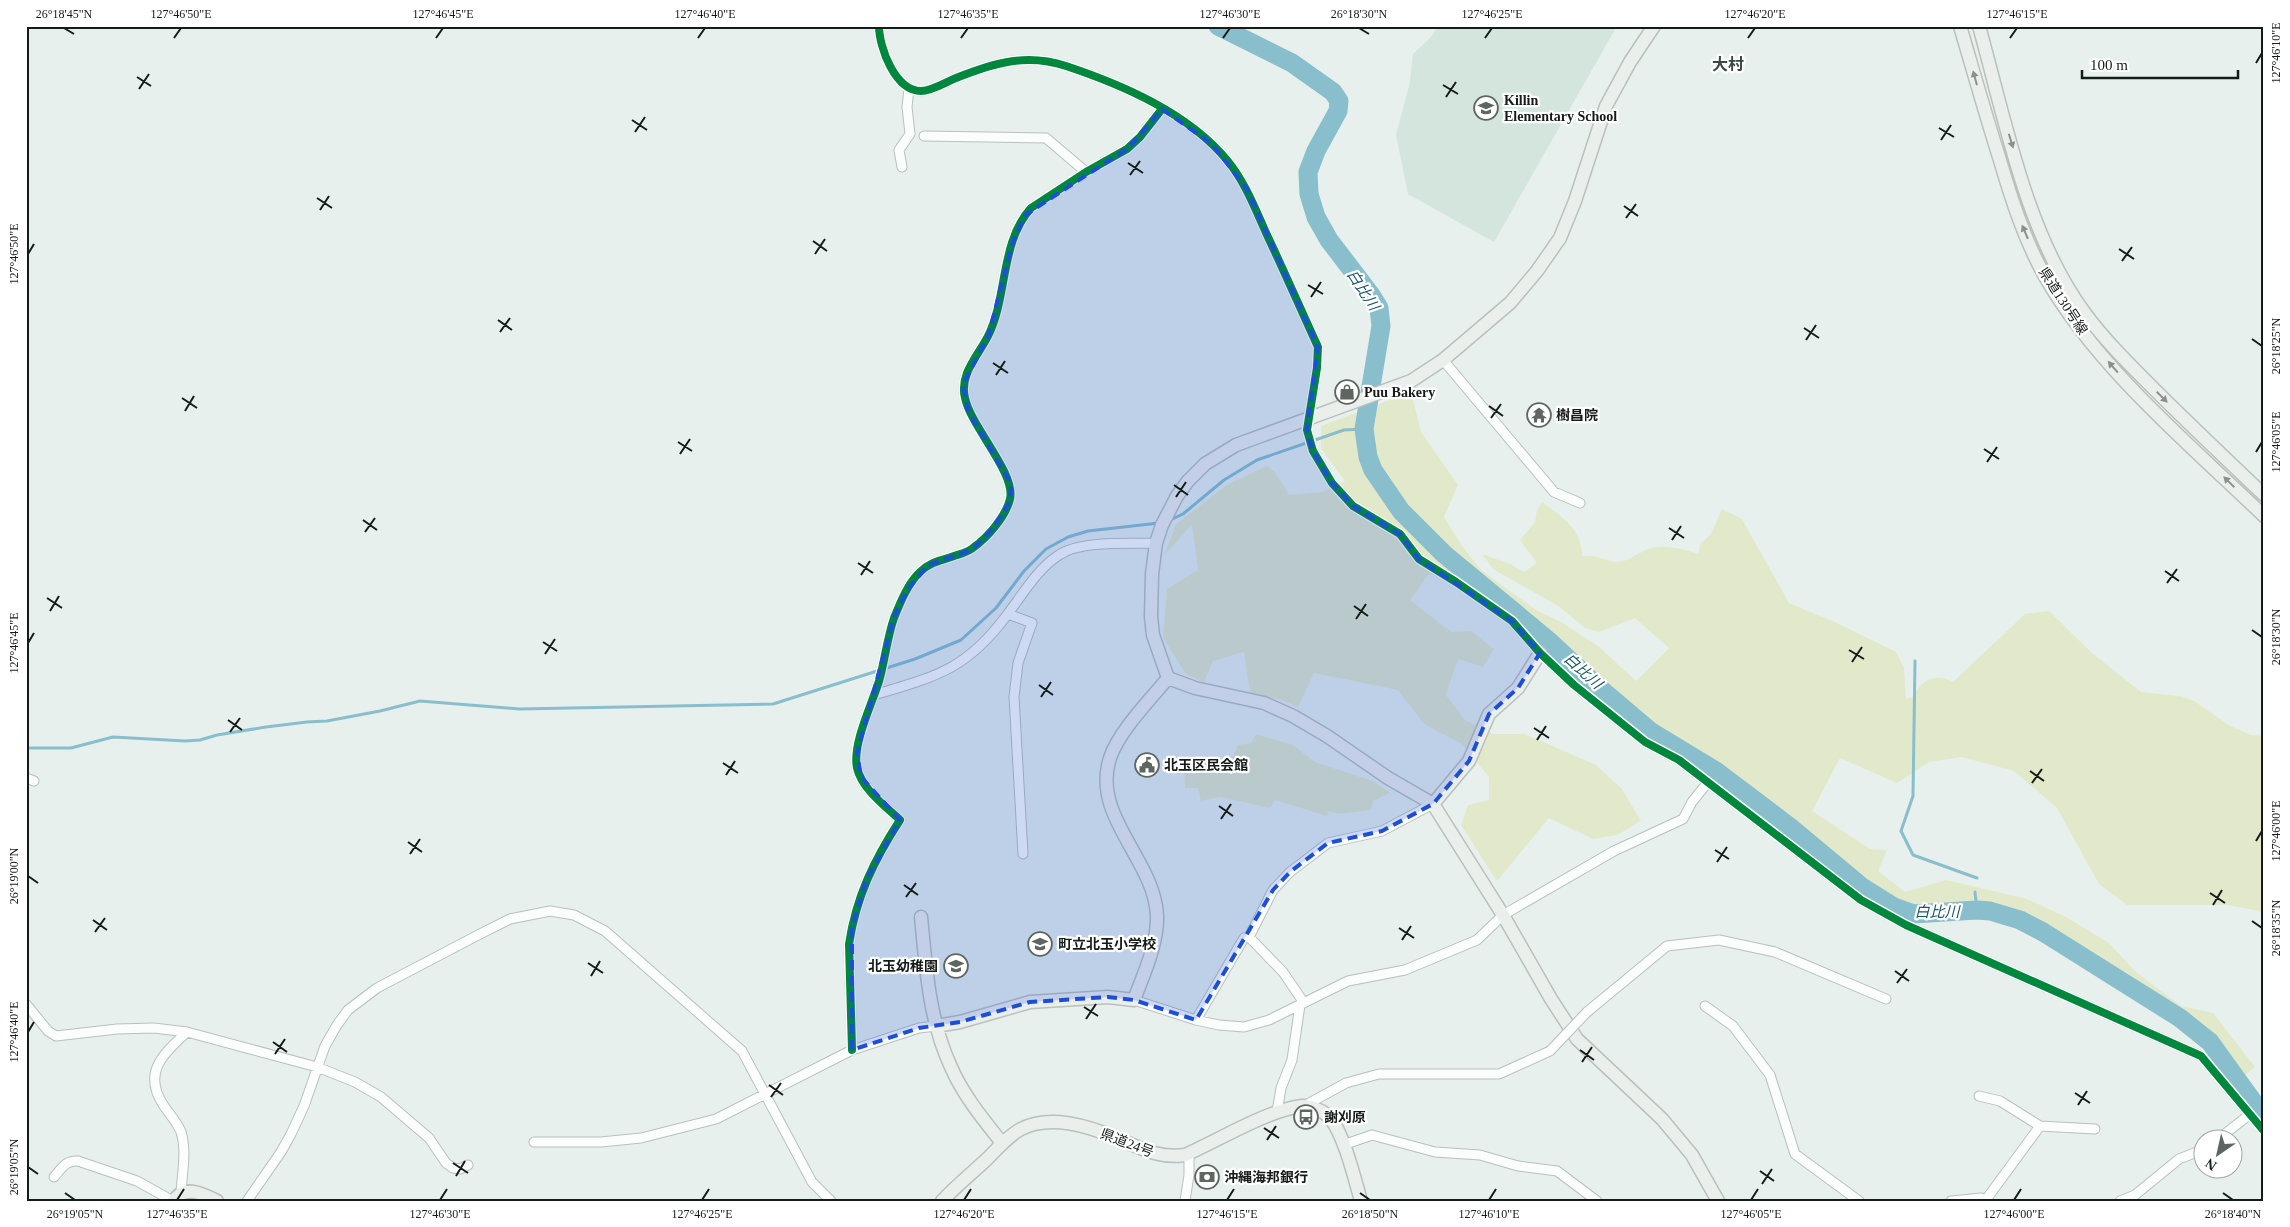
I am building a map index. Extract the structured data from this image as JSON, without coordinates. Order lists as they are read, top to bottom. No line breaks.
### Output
{"streets":{"street":["県道130号線","県道24号"]},"districts":["大村"],"water":["白比川"],"places":{"school or university":["Killin Elementary School","町立北玉小学校","北玉幼稚園"],"shop":["Puu Bakery"],"temple":["樹昌院"],"public building":["北玉区民会館"],"bus stop":["謝刈原"],"bank":["沖縄海邦銀行"]},"scale_bar":"100 m","north":"bottom left","coordinates":["26°18'45\"N","127°46'50\"E","127°46'45\"E","127°46'40\"E","127°46'35\"E","127°46'30\"E","26°18'30\"N","127°46'25\"E","127°46'20\"E","127°46'15\"E","127°46'10\"E","26°18'25\"N","127°46'05\"E","127°46'00\"E","26°19'00\"N","26°18'35\"N","26°19'05\"N","26°18'50\"N","26°18'40\"N"]}
